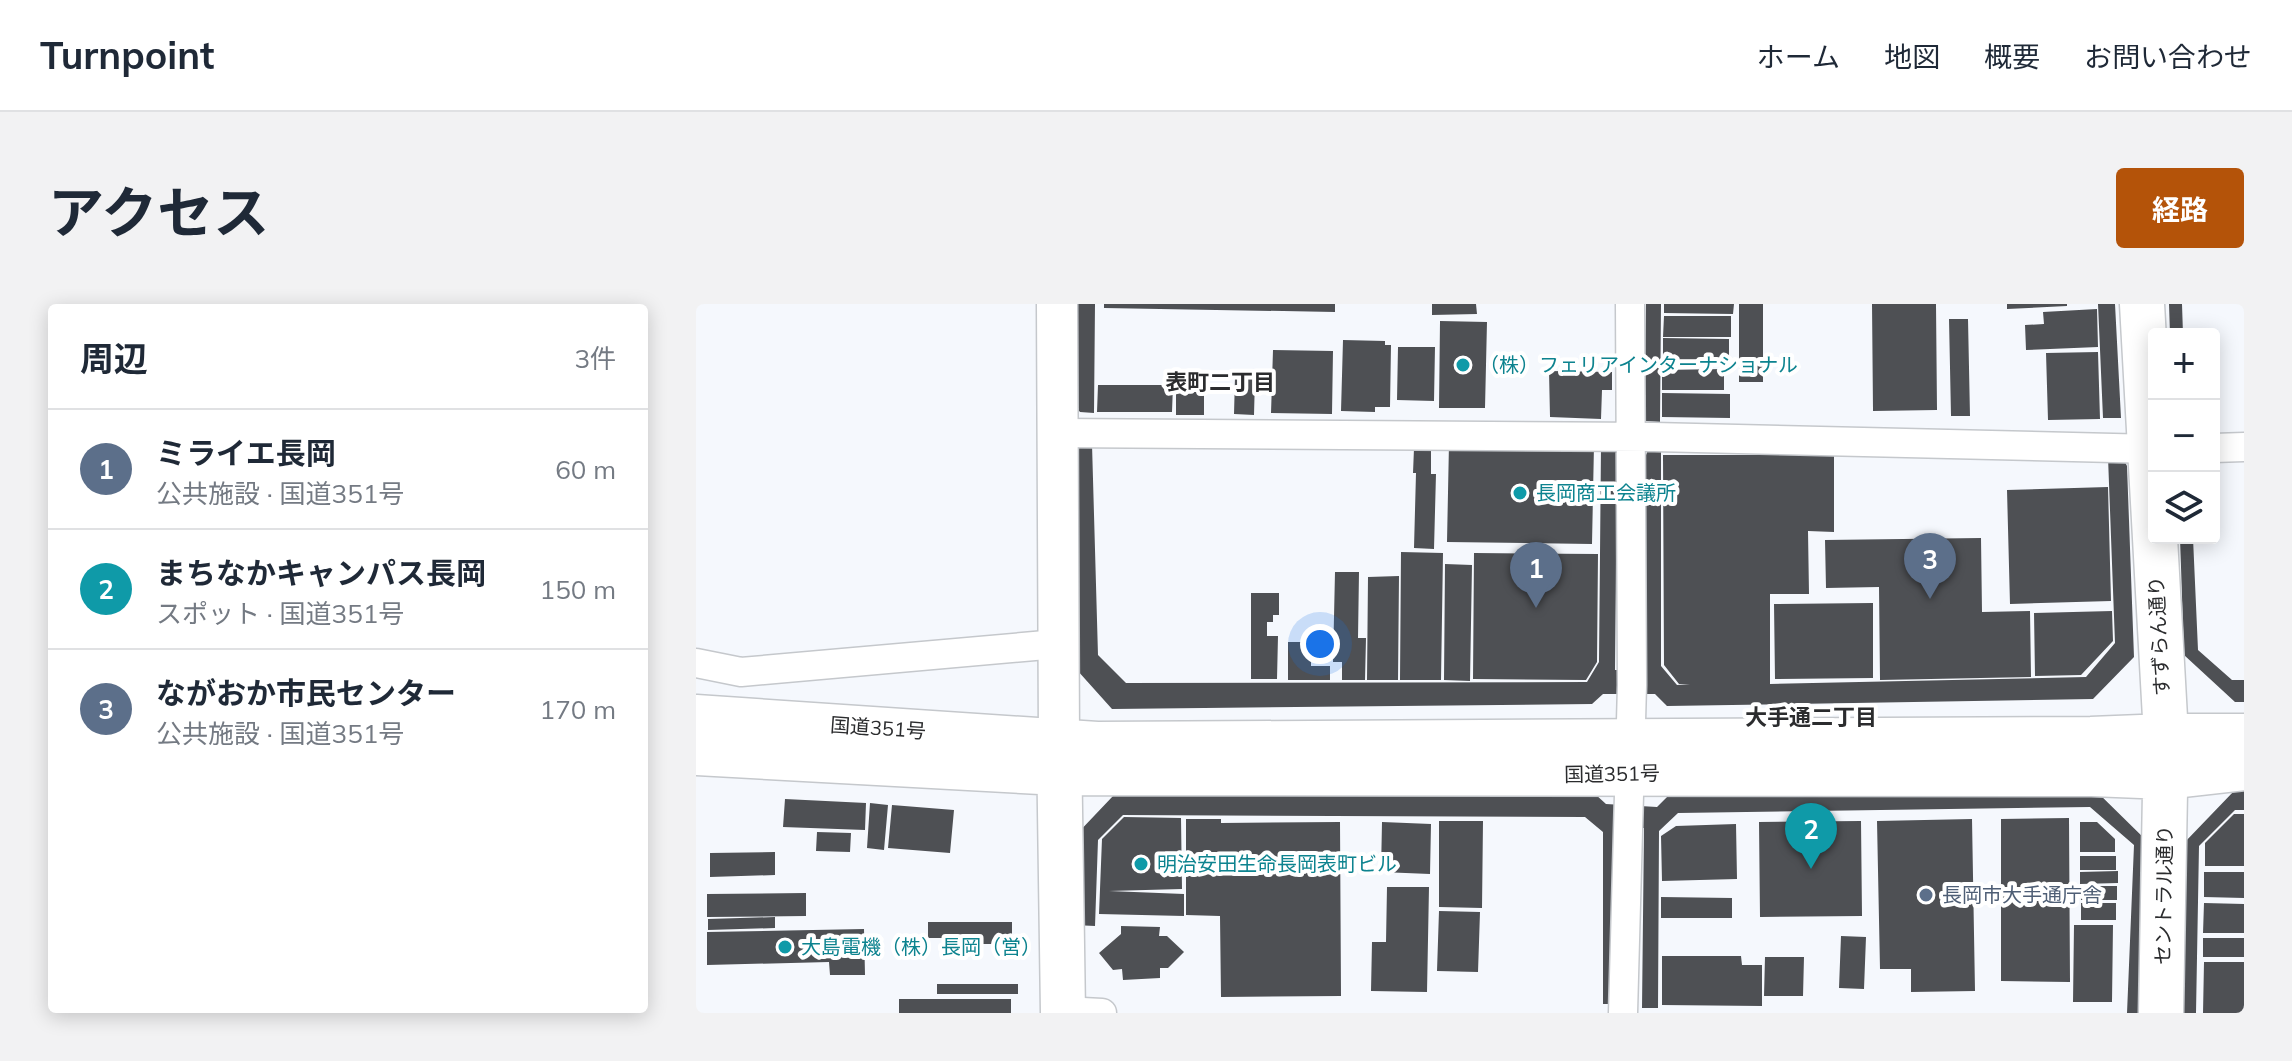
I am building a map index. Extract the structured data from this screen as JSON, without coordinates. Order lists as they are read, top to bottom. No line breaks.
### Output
{"streets":{"main road":["すずらん通り","国道351号","セントラル通り"]},"crossings":[["すずらん通り","国道351号"],["すずらん通り","セントラル通り"],["国道351号","セントラル通り"]],"districts":["表町二丁目","大手通二丁目"],"places":["（株）フェリアインターナショナル","長岡商工会議所","明治安田生命長岡表町ビル","長岡市大手通庁舎","大島電機（株）長岡（営）"],"page":{"header":"Turnpoint","nav":["ホーム","地図","概要","お問い合わせ"],"title":"アクセス","buttons":"経路","heading":["周辺","3件"],"map_buttons":["+","−"],"list":[{"mark":"1","name":"ミライエ長岡","note":"公共施設 · 国道351号","value":"60 m"},{"mark":"2","name":"まちなかキャンパス長岡","note":"スポット · 国道351号","value":"150 m"},{"mark":"3","name":"ながおか市民センター","note":"公共施設 · 国道351号","value":"170 m"}],"pins":["3","1","2"]}}
